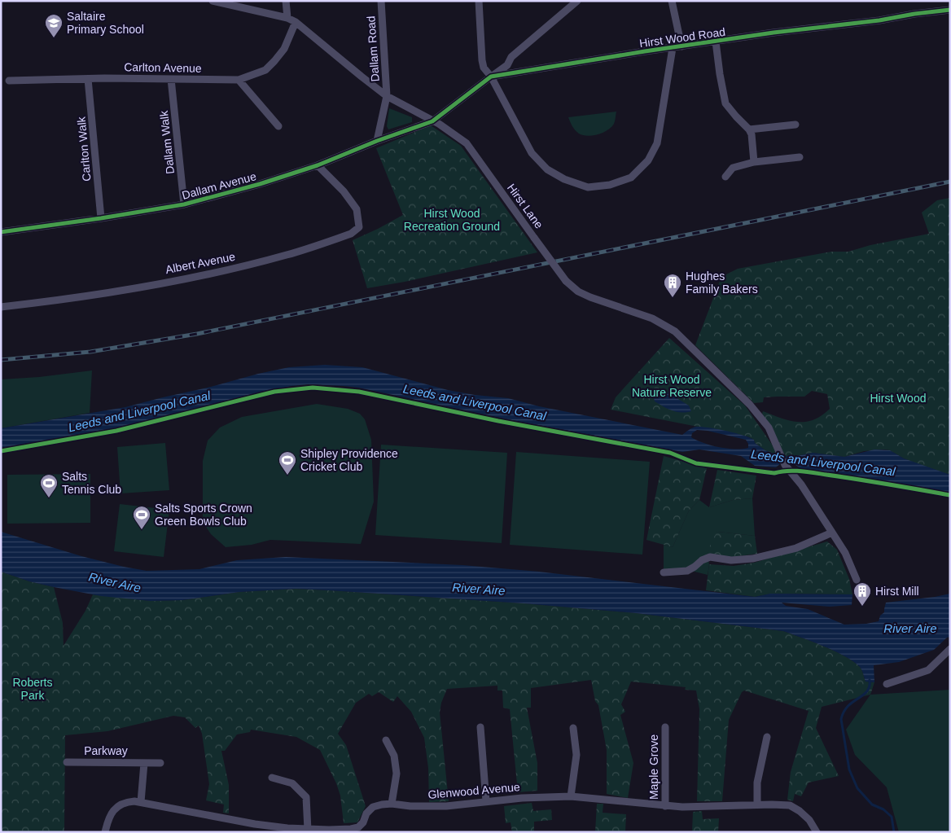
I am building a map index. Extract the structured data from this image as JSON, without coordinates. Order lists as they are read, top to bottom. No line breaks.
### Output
{"streets":{"street":["Hirst Wood Road","Dallam Road","Carlton Avenue","Dallam Walk","Carlton Walk","Dallam Avenue","Hirst Lane","Albert Avenue","Parkway","Maple Grove","Glenwood Avenue"]},"crossings":[["Hirst Wood Road","Dallam Avenue"],["Hirst Wood Road","Hirst Lane"],["Dallam Road","Hirst Lane"],["Carlton Avenue","Dallam Walk"],["Carlton Avenue","Carlton Walk"],["Carlton Avenue","Hirst Lane"],["Dallam Walk","Dallam Avenue"],["Carlton Walk","Dallam Avenue"],["Dallam Avenue","Hirst Lane"],["Dallam Avenue","Albert Avenue"],["Maple Grove","Glenwood Avenue"]],"water":["Leeds and Liverpool Canal","River Aire"],"parks":["Hirst Wood Recreation Ground","Hirst Wood Nature Reserve","Hirst Wood","Roberts Park"],"places":{"school or university":["Saltaire Primary School"],"building":["Hughes Family Bakers","Hirst Mill"],"sports":["Shipley Providence Cricket Club","Salts Tennis Club","Salts Sports Crown Green Bowls Club"]}}
